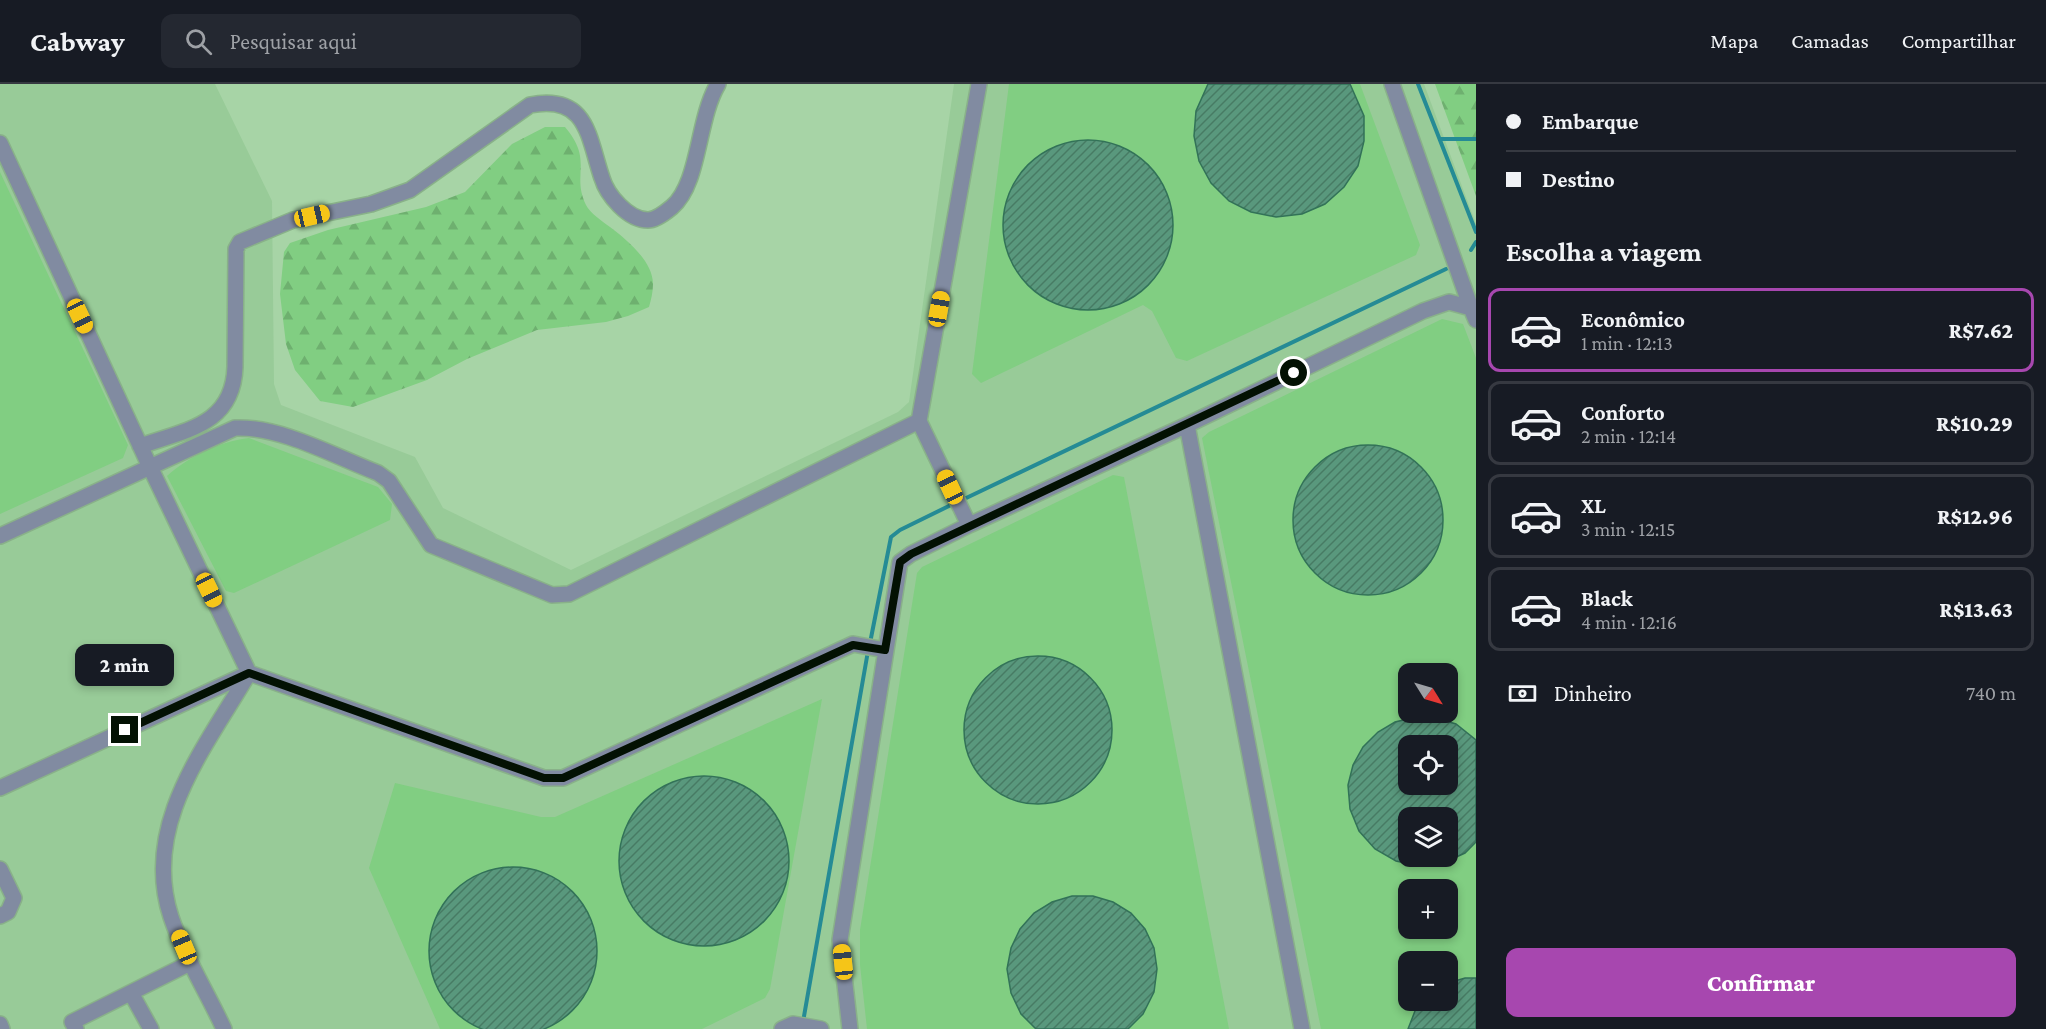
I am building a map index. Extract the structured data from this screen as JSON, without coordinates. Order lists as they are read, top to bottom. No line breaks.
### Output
{"north":"bottom right","page":{"header":"Cabway","search":"Pesquisar aqui","nav":["Mapa","Camadas","Compartilhar"],"banner":["Embarque","Destino"],"heading":"Escolha a viagem","list":[{"name":"Econômico","note":"1 min · 12:13","value":"R$7.62"},{"name":"Conforto","note":"2 min · 12:14","value":"R$10.29"},{"name":"XL","note":"3 min · 12:15","value":"R$12.96"},{"name":"Black","note":"4 min · 12:16","value":"R$13.63"}],"bubble":"2 min","pay":["Dinheiro","740 m"],"map_buttons":["+","−"],"buttons":"Confirmar"}}
